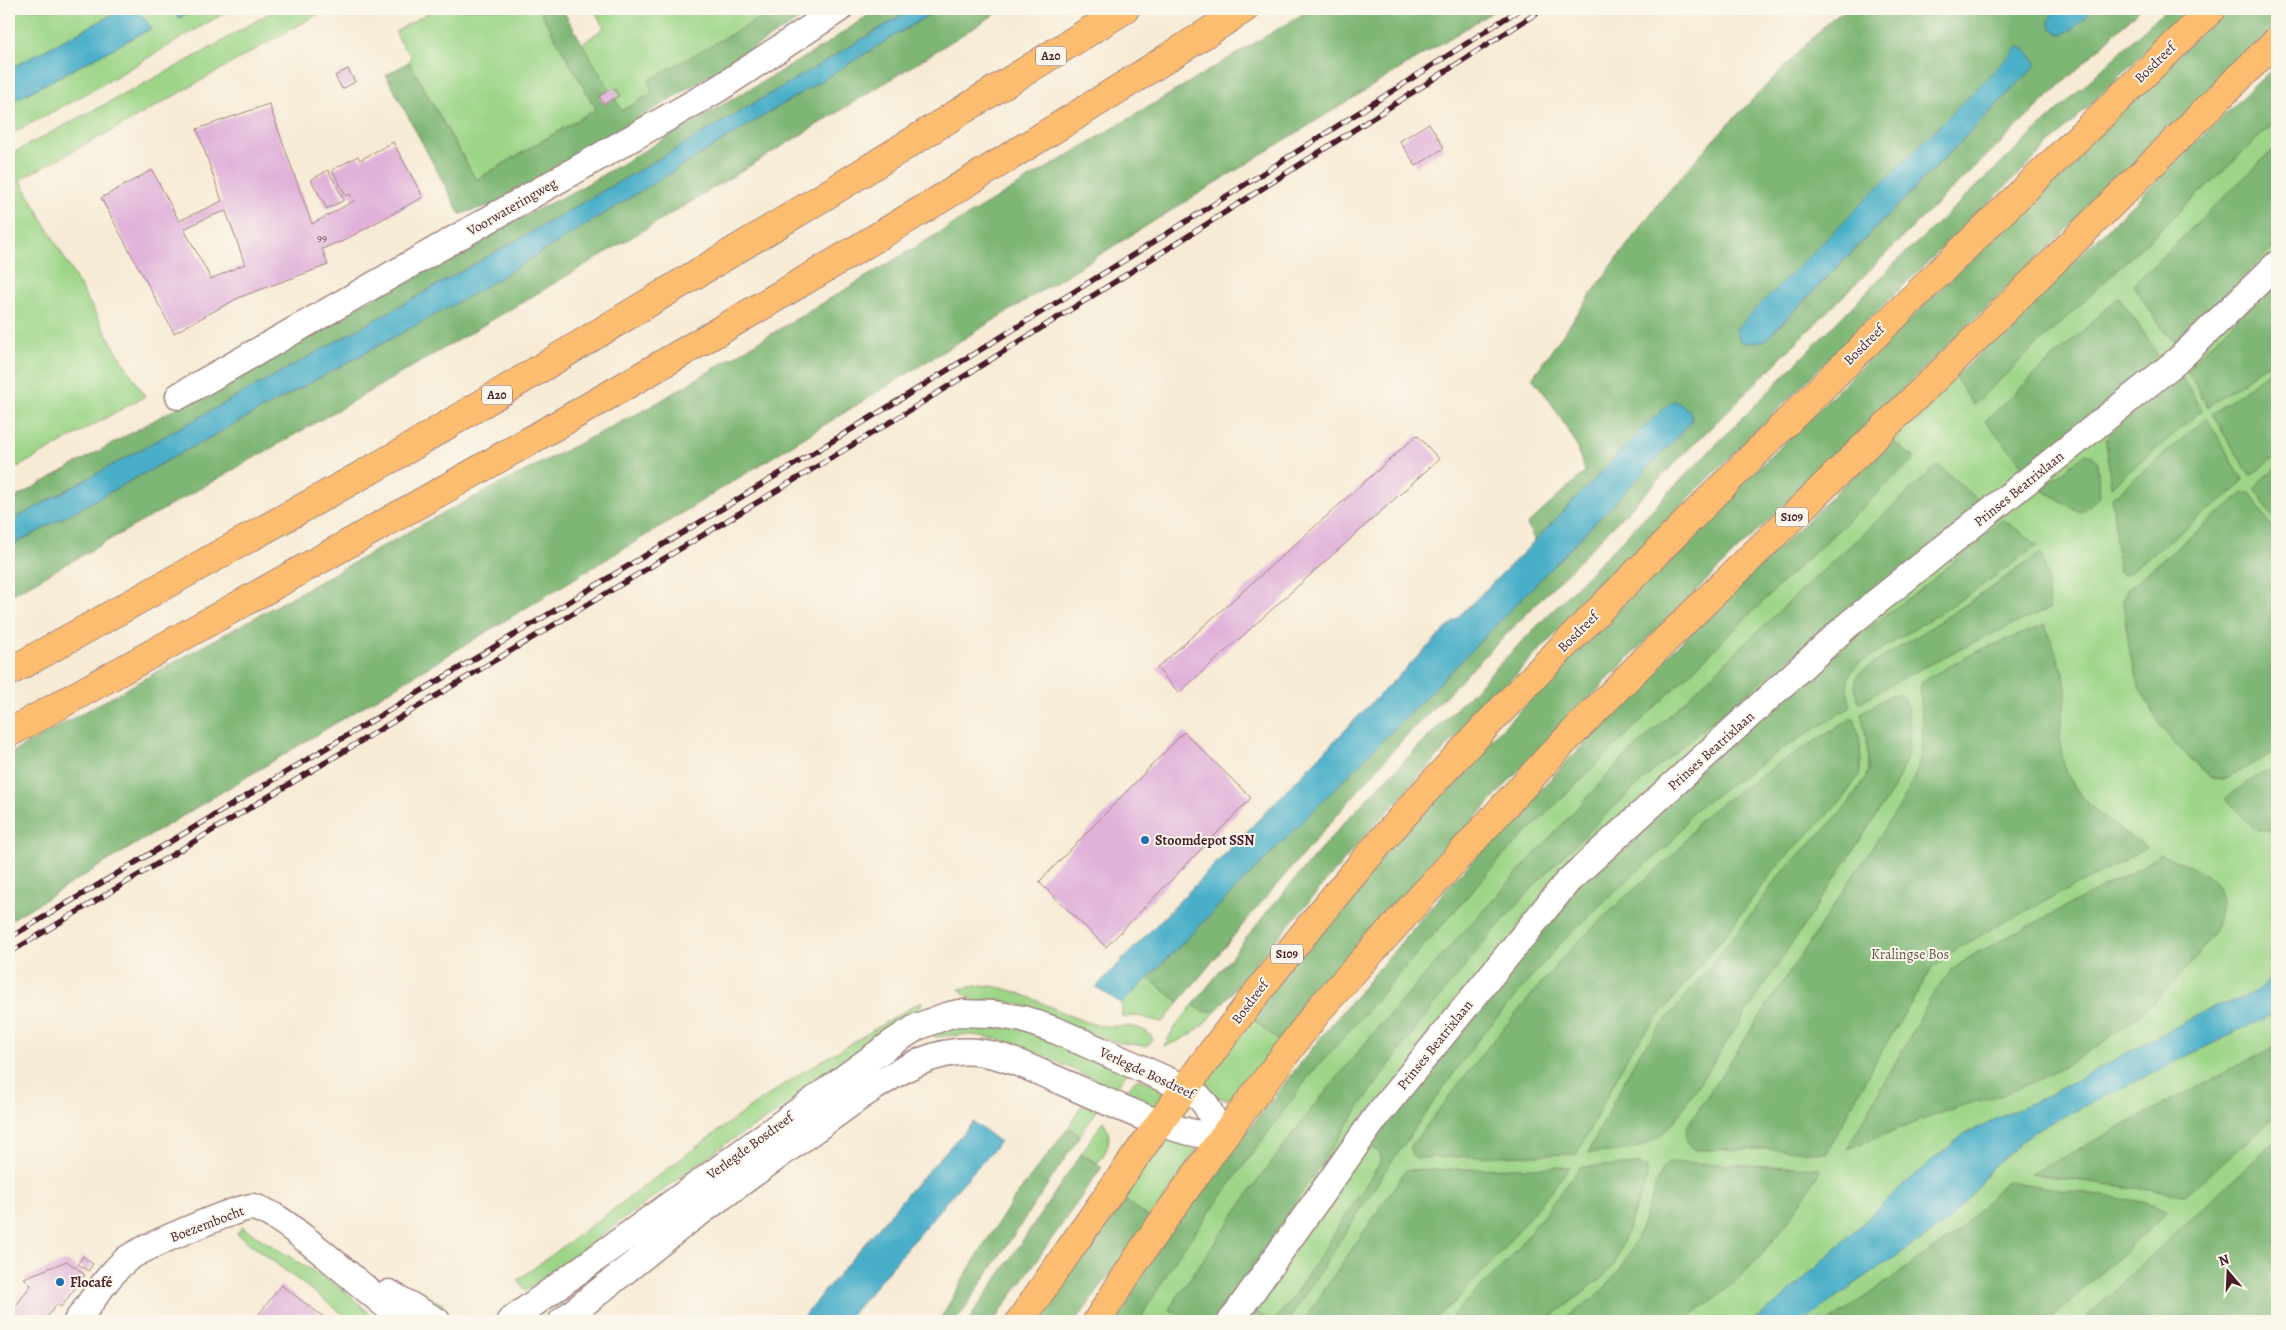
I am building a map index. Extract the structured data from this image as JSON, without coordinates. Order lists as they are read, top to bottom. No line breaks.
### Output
{"streets":{"highway":["A20","Bosdreef","S109"],"street":["Voorwateringweg","Prinses Beatrixlaan","Verlegde Bosdreef","Boezembocht"]},"crossings":[["Bosdreef","Verlegde Bosdreef"],["S109","Verlegde Bosdreef"]],"parks":["Kralingse Bos"],"places":["Stoomdepot SSN","Flocafé"],"house_numbers":["99"],"north":"top"}
